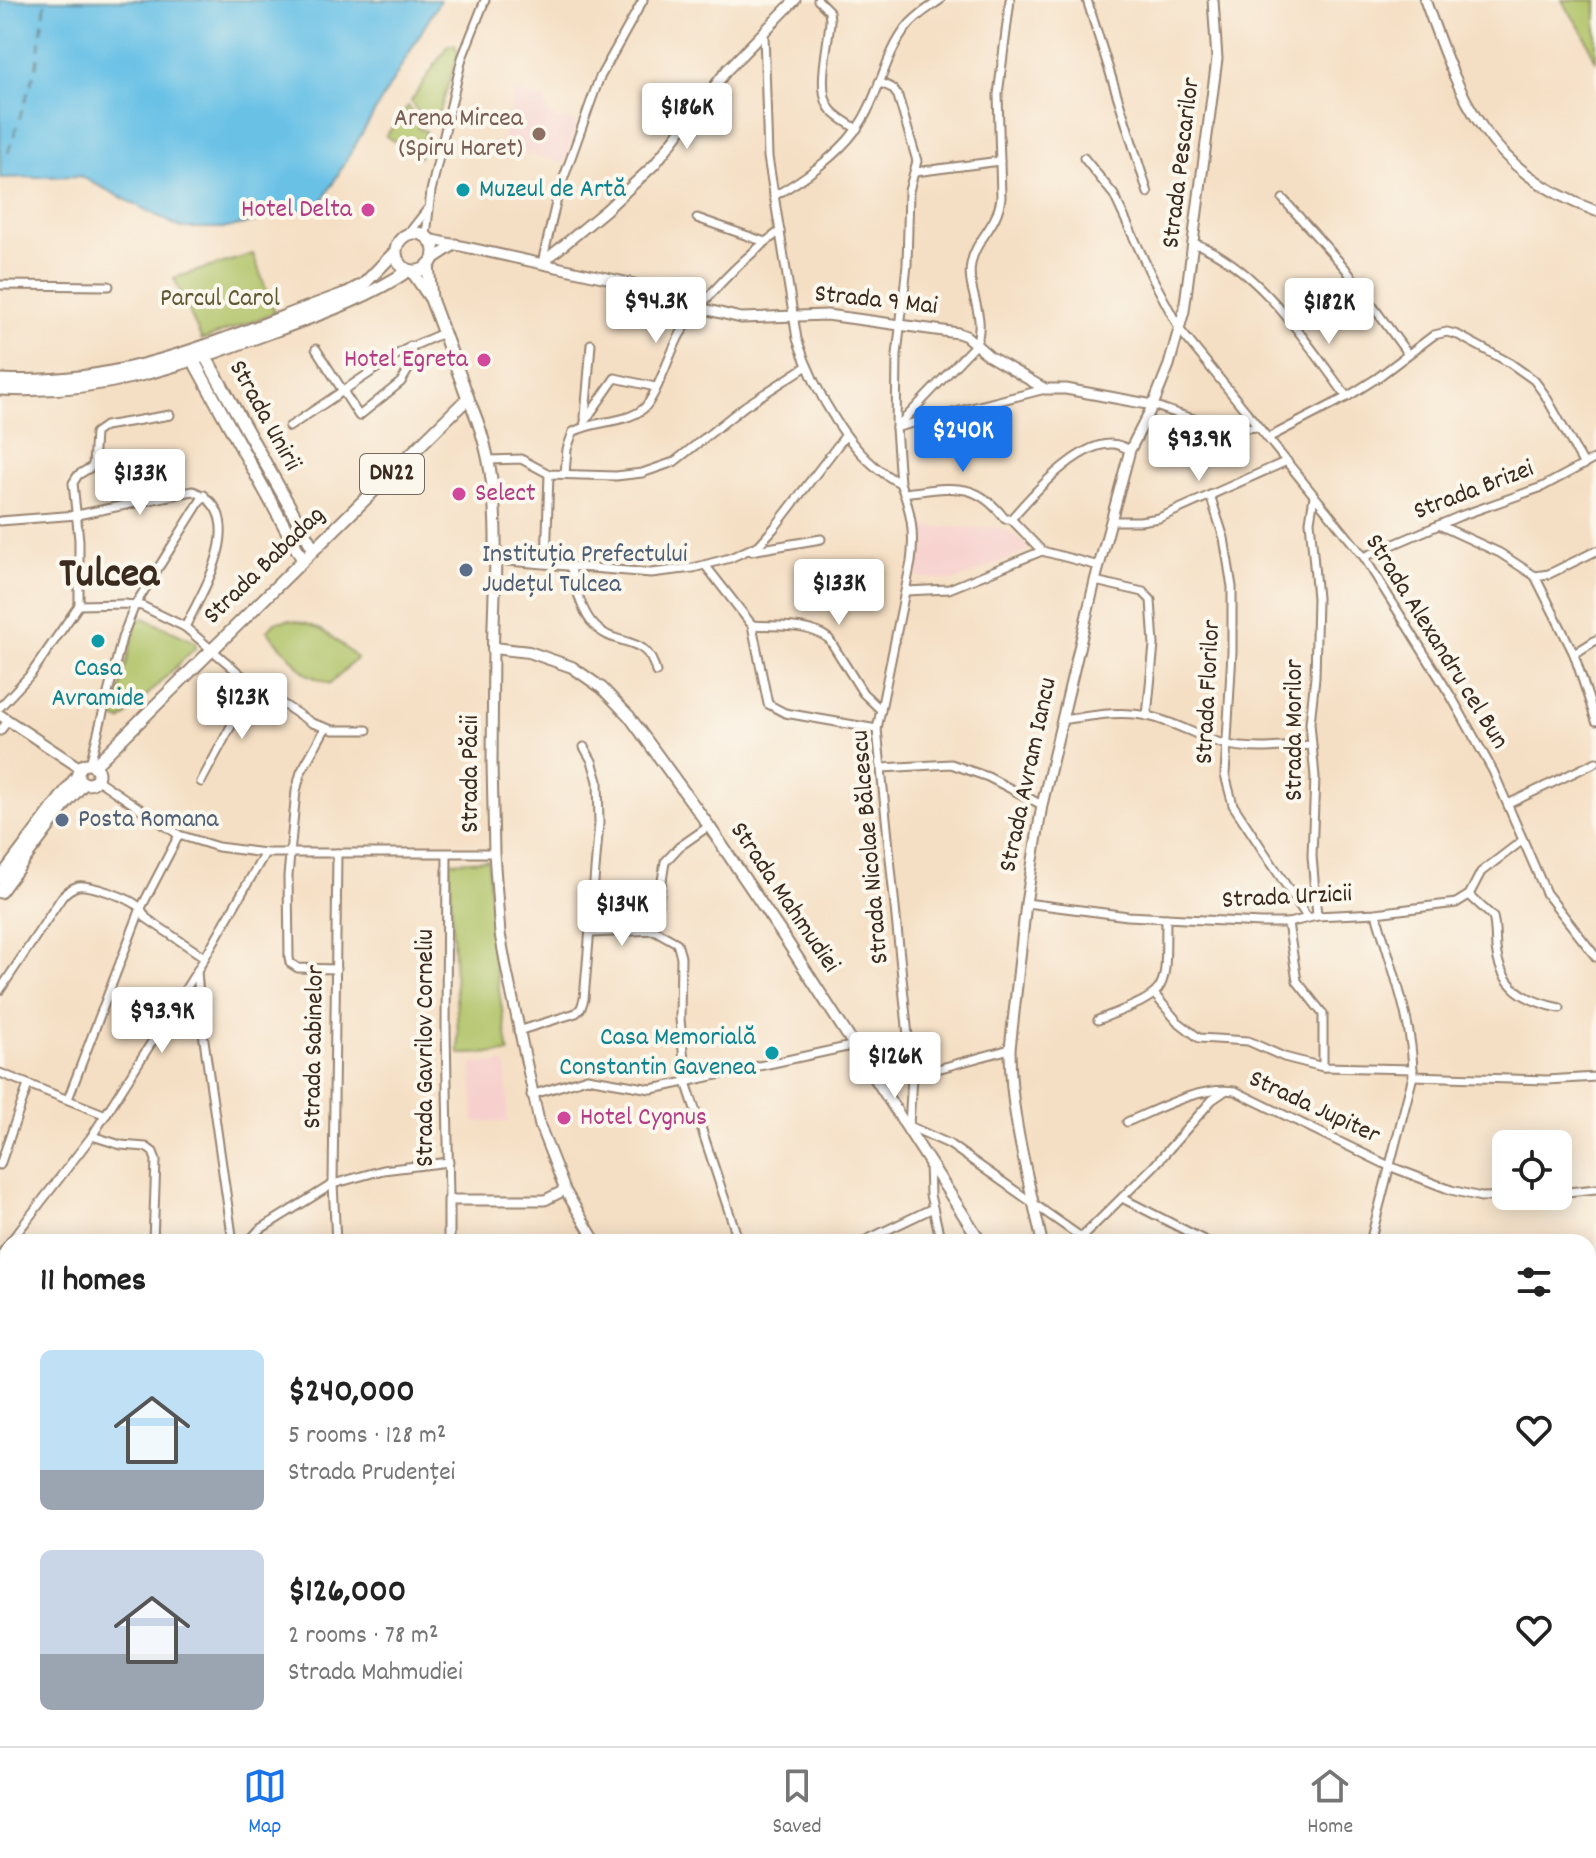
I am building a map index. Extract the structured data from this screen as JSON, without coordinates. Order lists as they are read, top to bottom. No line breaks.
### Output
{"streets":{"main road":["Strada Unirii","DN22","Strada Babadag","Strada Păcii","Strada Mahmudiei"],"street":["Strada Pescarilor","Strada 9 Mai","Strada Brizei","Strada Alexandru cel Bun","Strada Florilor","Strada Morilor","Strada Avram Iancu","Strada Nicolae Bălcescu","Strada Urzicii","Strada Sabinelor","Strada Gavrilov Corneliu","Strada Jupiter"]},"crossings":[["Strada Pescarilor","Strada Alexandru cel Bun"],["Strada Pescarilor","Strada Avram Iancu"],["Strada 9 Mai","Strada Păcii"],["Strada 9 Mai","Strada Nicolae Bălcescu"],["Strada Unirii","Strada Babadag"],["Strada Brizei","Strada Alexandru cel Bun"],["Strada Babadag","Strada Păcii"],["Strada Alexandru cel Bun","Strada Morilor"],["Strada Alexandru cel Bun","Strada Avram Iancu"],["Strada Florilor","Strada Urzicii"],["Strada Morilor","Strada Urzicii"],["Strada Păcii","Strada Mahmudiei"],["Strada Avram Iancu","Strada Urzicii"],["Strada Nicolae Bălcescu","Strada Mahmudiei"]],"districts":["Tulcea"],"parks":["Parcul Carol"],"places":["Arena Mircea (Spiru Haret)","Muzeul de Artă","Hotel Delta","Hotel Egreta","Select","Instituția Prefectului Județul Tulcea","Casa Avramide","Posta Romana","Casa Memorială Constantin Gavenea","Hotel Cygnus"],"page":{"price":["$186K","$94.3K","$182K","$240K","$93.9K","$133K","$133K","$123K","$134K","$93.9K","$126K"],"heading":"11 homes","list":[{"name":"$240,000","note":"5 rooms · 128 m² · Strada Prudenței"},{"name":"$126,000","note":"2 rooms · 78 m² · Strada Mahmudiei"}],"tabs":["Map","Saved","Home"]}}
